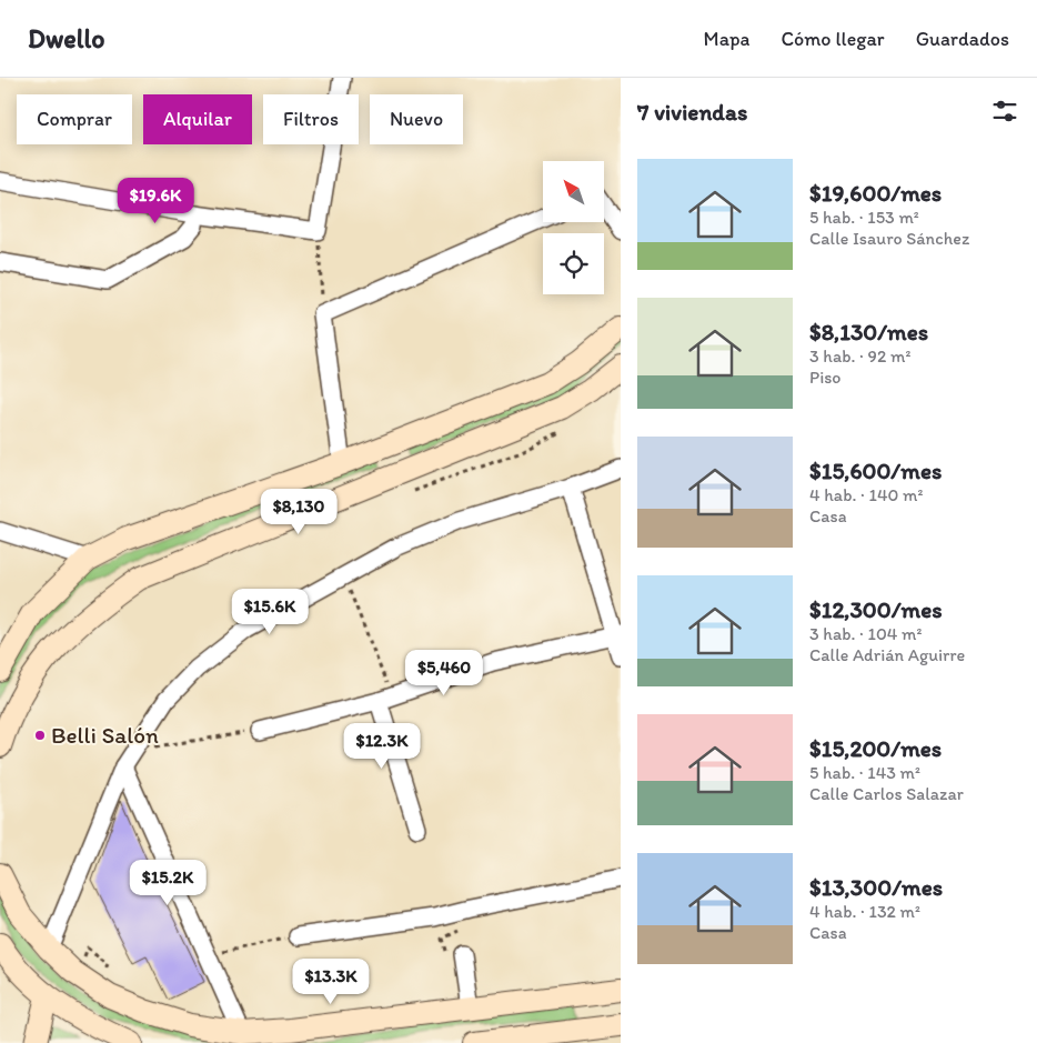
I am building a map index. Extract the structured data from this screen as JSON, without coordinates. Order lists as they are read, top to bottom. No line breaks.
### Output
{"places":["Belli Salón"],"north":"top left","page":{"header":"Dwello","nav":["Mapa","Cómo llegar","Guardados"],"heading":"7 viviendas","chip":["Comprar","Alquilar","Filtros","Nuevo"],"list":[{"name":"$19,600/mes","note":"5 hab. · 153 m² · Calle Isauro Sánchez"},{"name":"$8,130/mes","note":"3 hab. · 92 m² · Piso"},{"name":"$15,600/mes","note":"4 hab. · 140 m² · Casa"},{"name":"$12,300/mes","note":"3 hab. · 104 m² · Calle Adrián Aguirre"},{"name":"$15,200/mes","note":"5 hab. · 143 m² · Calle Carlos Salazar"},{"name":"$13,300/mes","note":"4 hab. · 132 m² · Casa"}],"price":["$19.6K","$8,130","$15.6K","$5,460","$12.3K","$15.2K","$13.3K"]}}
